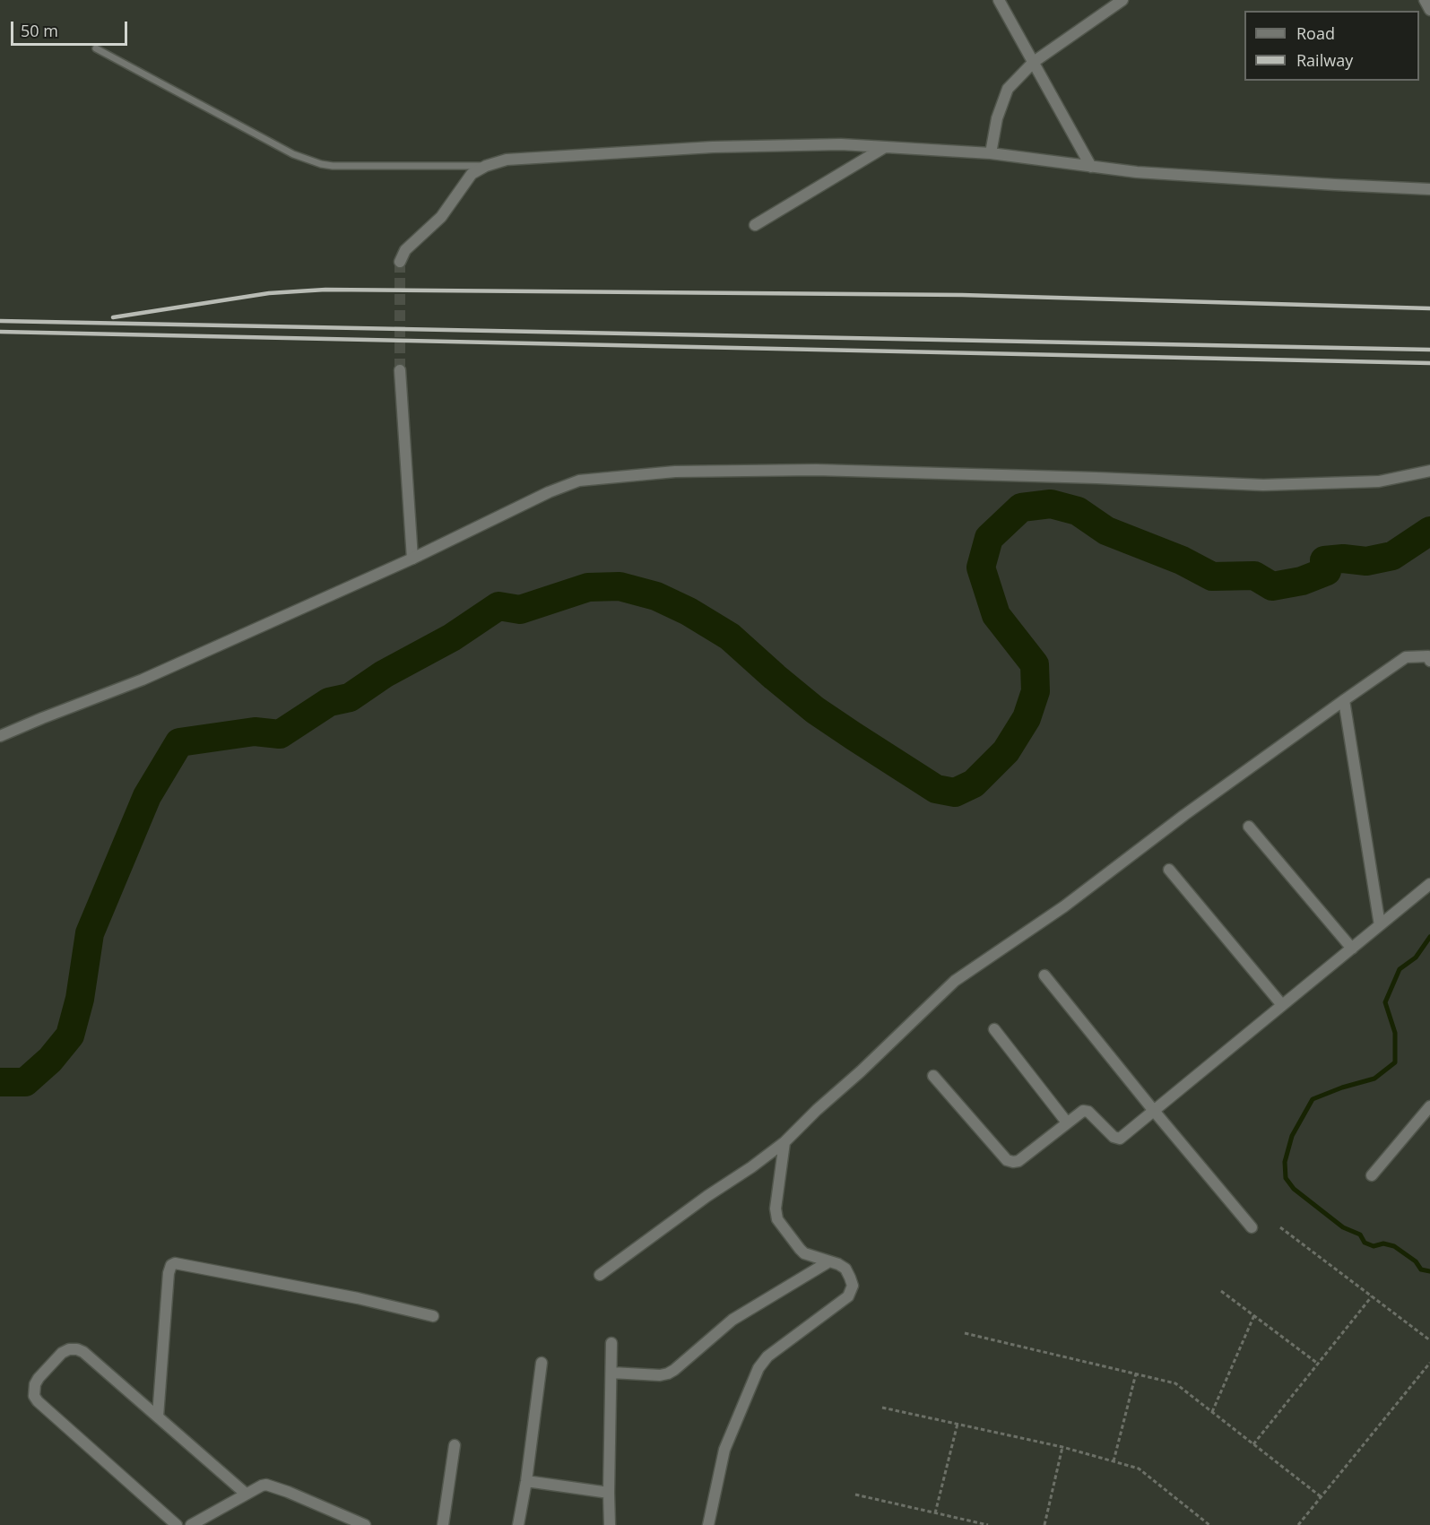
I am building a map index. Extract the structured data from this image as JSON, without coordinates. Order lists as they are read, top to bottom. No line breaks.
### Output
{"legend":["Road","Railway"],"scale_bar":"50 m"}
